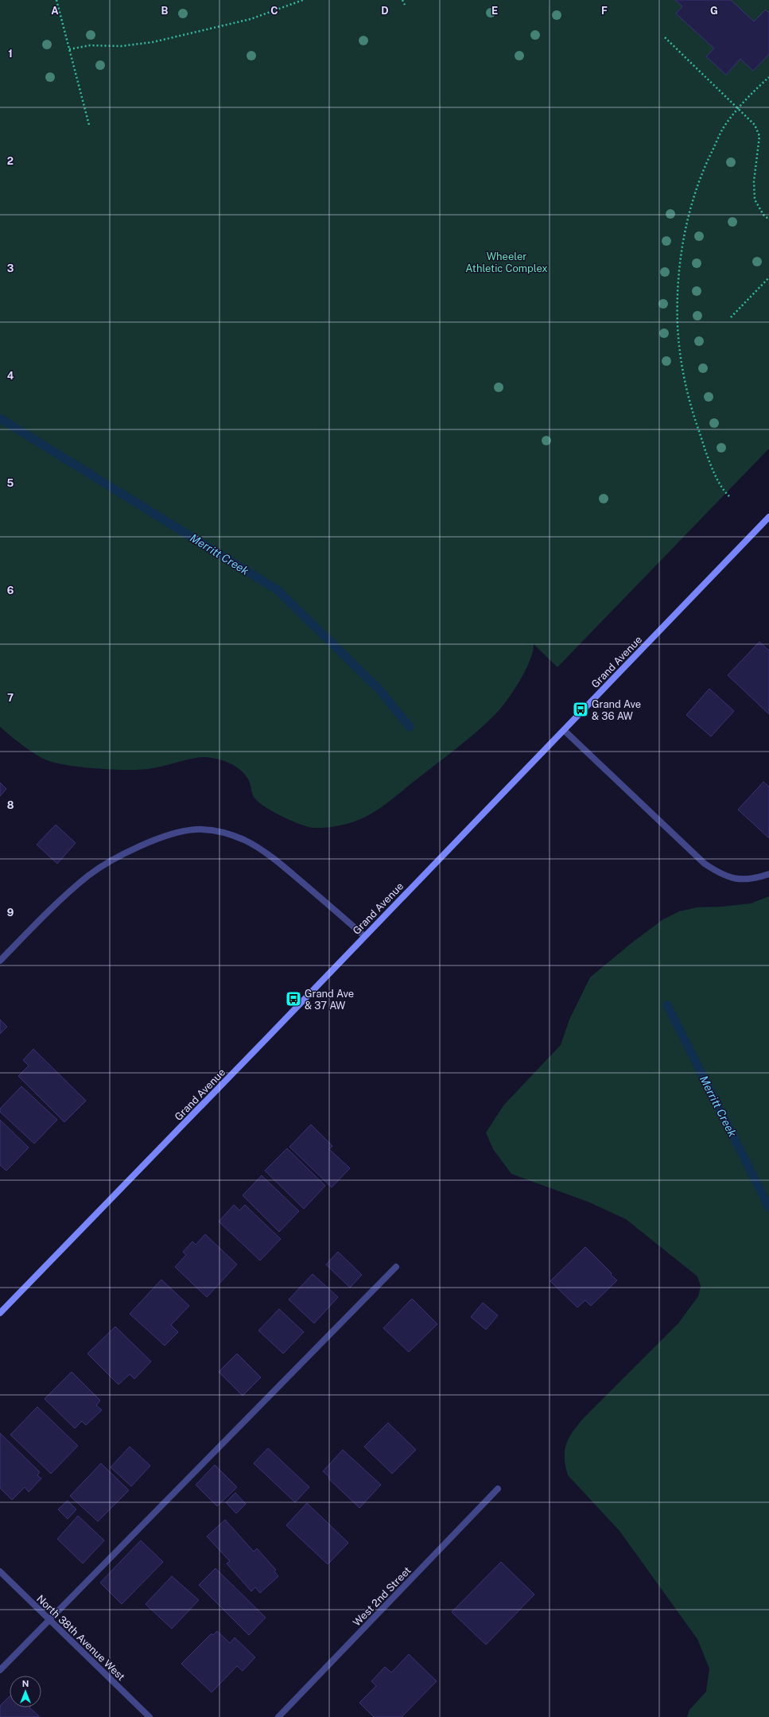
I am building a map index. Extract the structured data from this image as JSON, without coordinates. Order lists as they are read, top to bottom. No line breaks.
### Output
{"streets":{"main road":["Grand Avenue"],"street":["West 2nd Street","North 38th Avenue West"]},"water":["Merritt Creek"],"parks":["Wheeler Athletic Complex"],"places":{"bus stop":["Grand Ave & 36 AW","Grand Ave & 37 AW"]},"north":"top","grid":{"columns":["A","B","C","D","E","F","G"],"rows":["1","2","3","4","5","6","7","8","9"]}}
